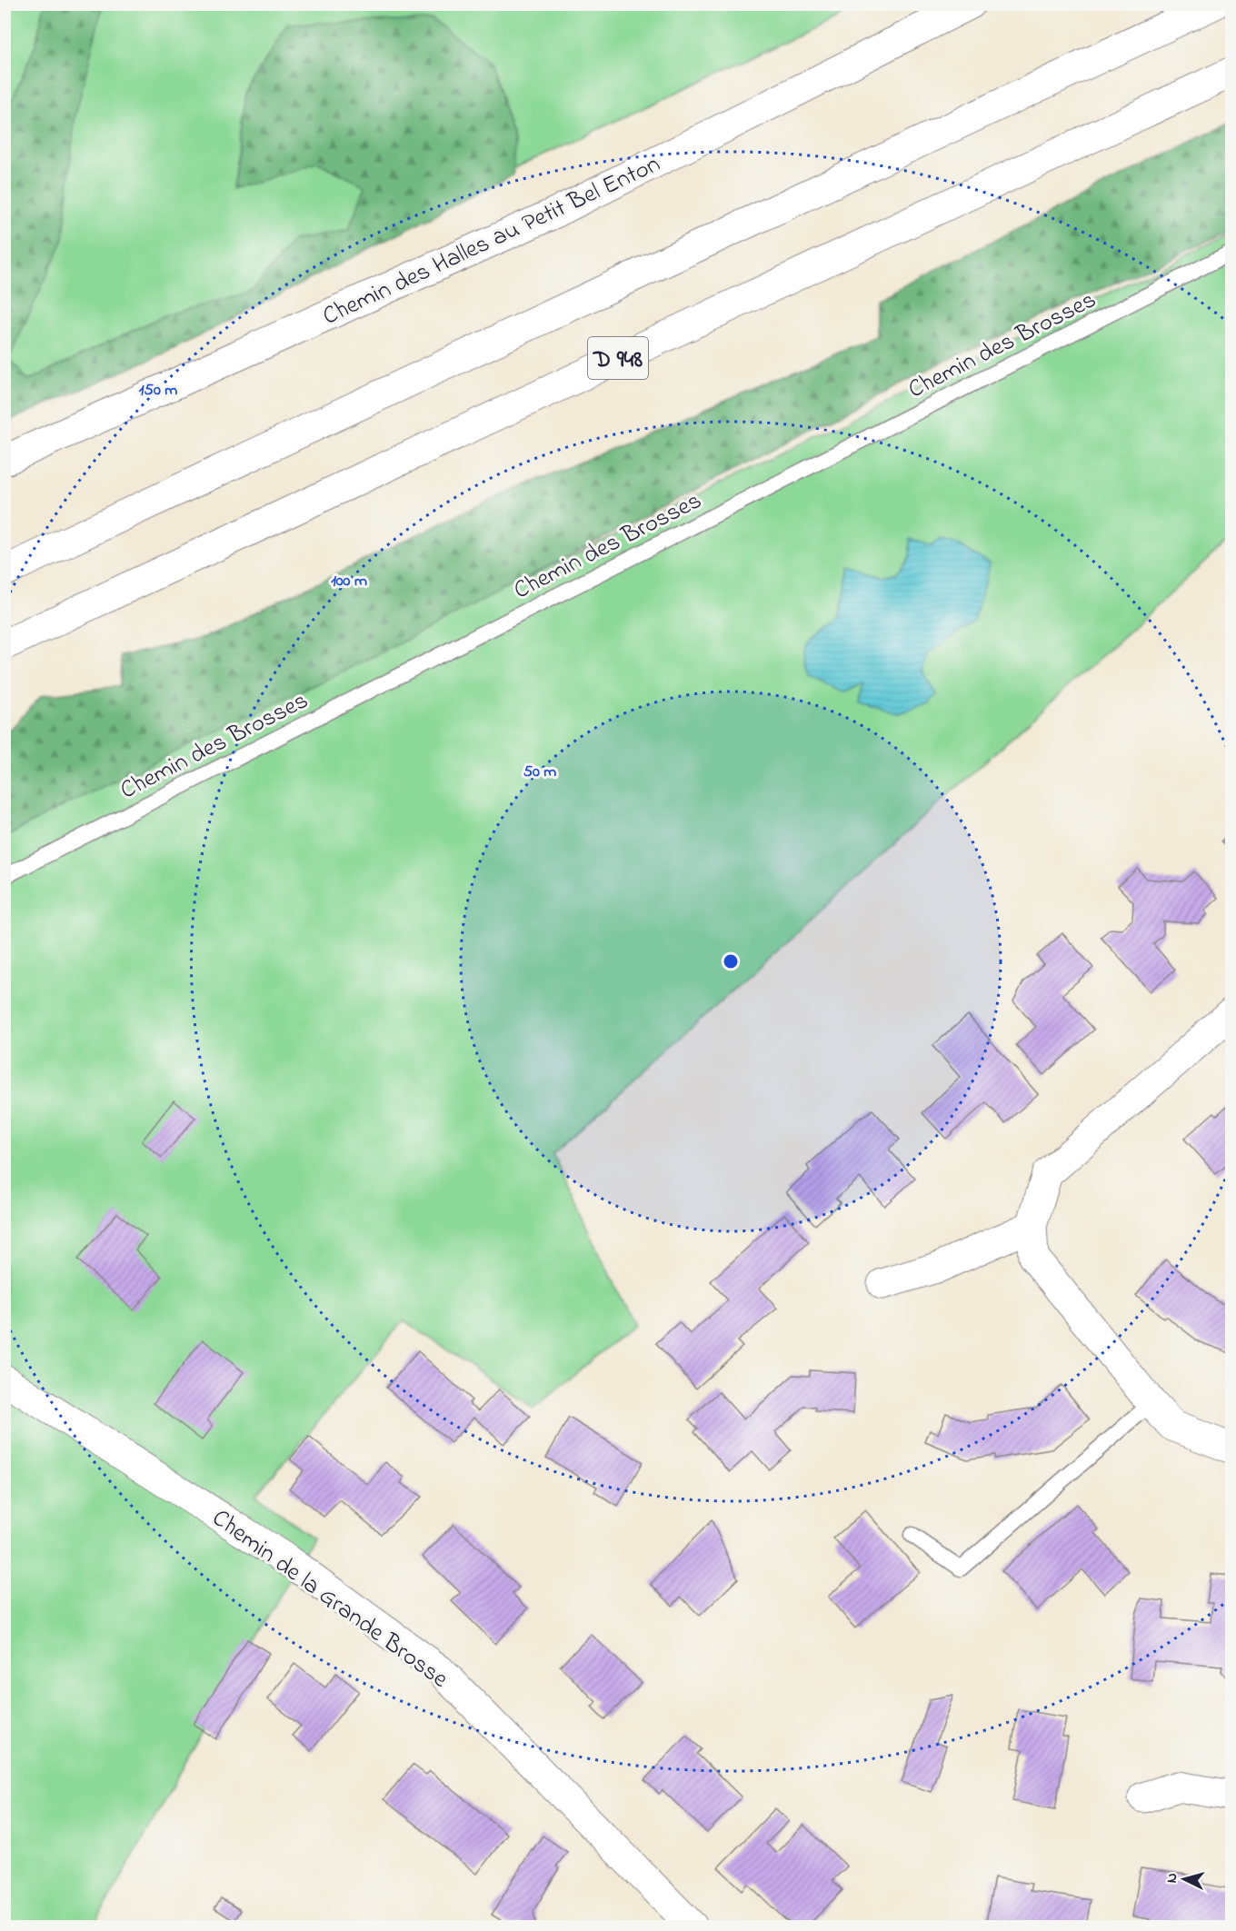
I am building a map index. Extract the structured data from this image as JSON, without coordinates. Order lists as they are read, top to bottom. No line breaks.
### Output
{"streets":{"main road":["Chemin des Halles au Petit Bel Enton","D 948","Chemin de la Grande Brosse"],"lane":["Chemin des Brosses"]},"north":"left","rings":["150 m","100 m","50 m"]}
